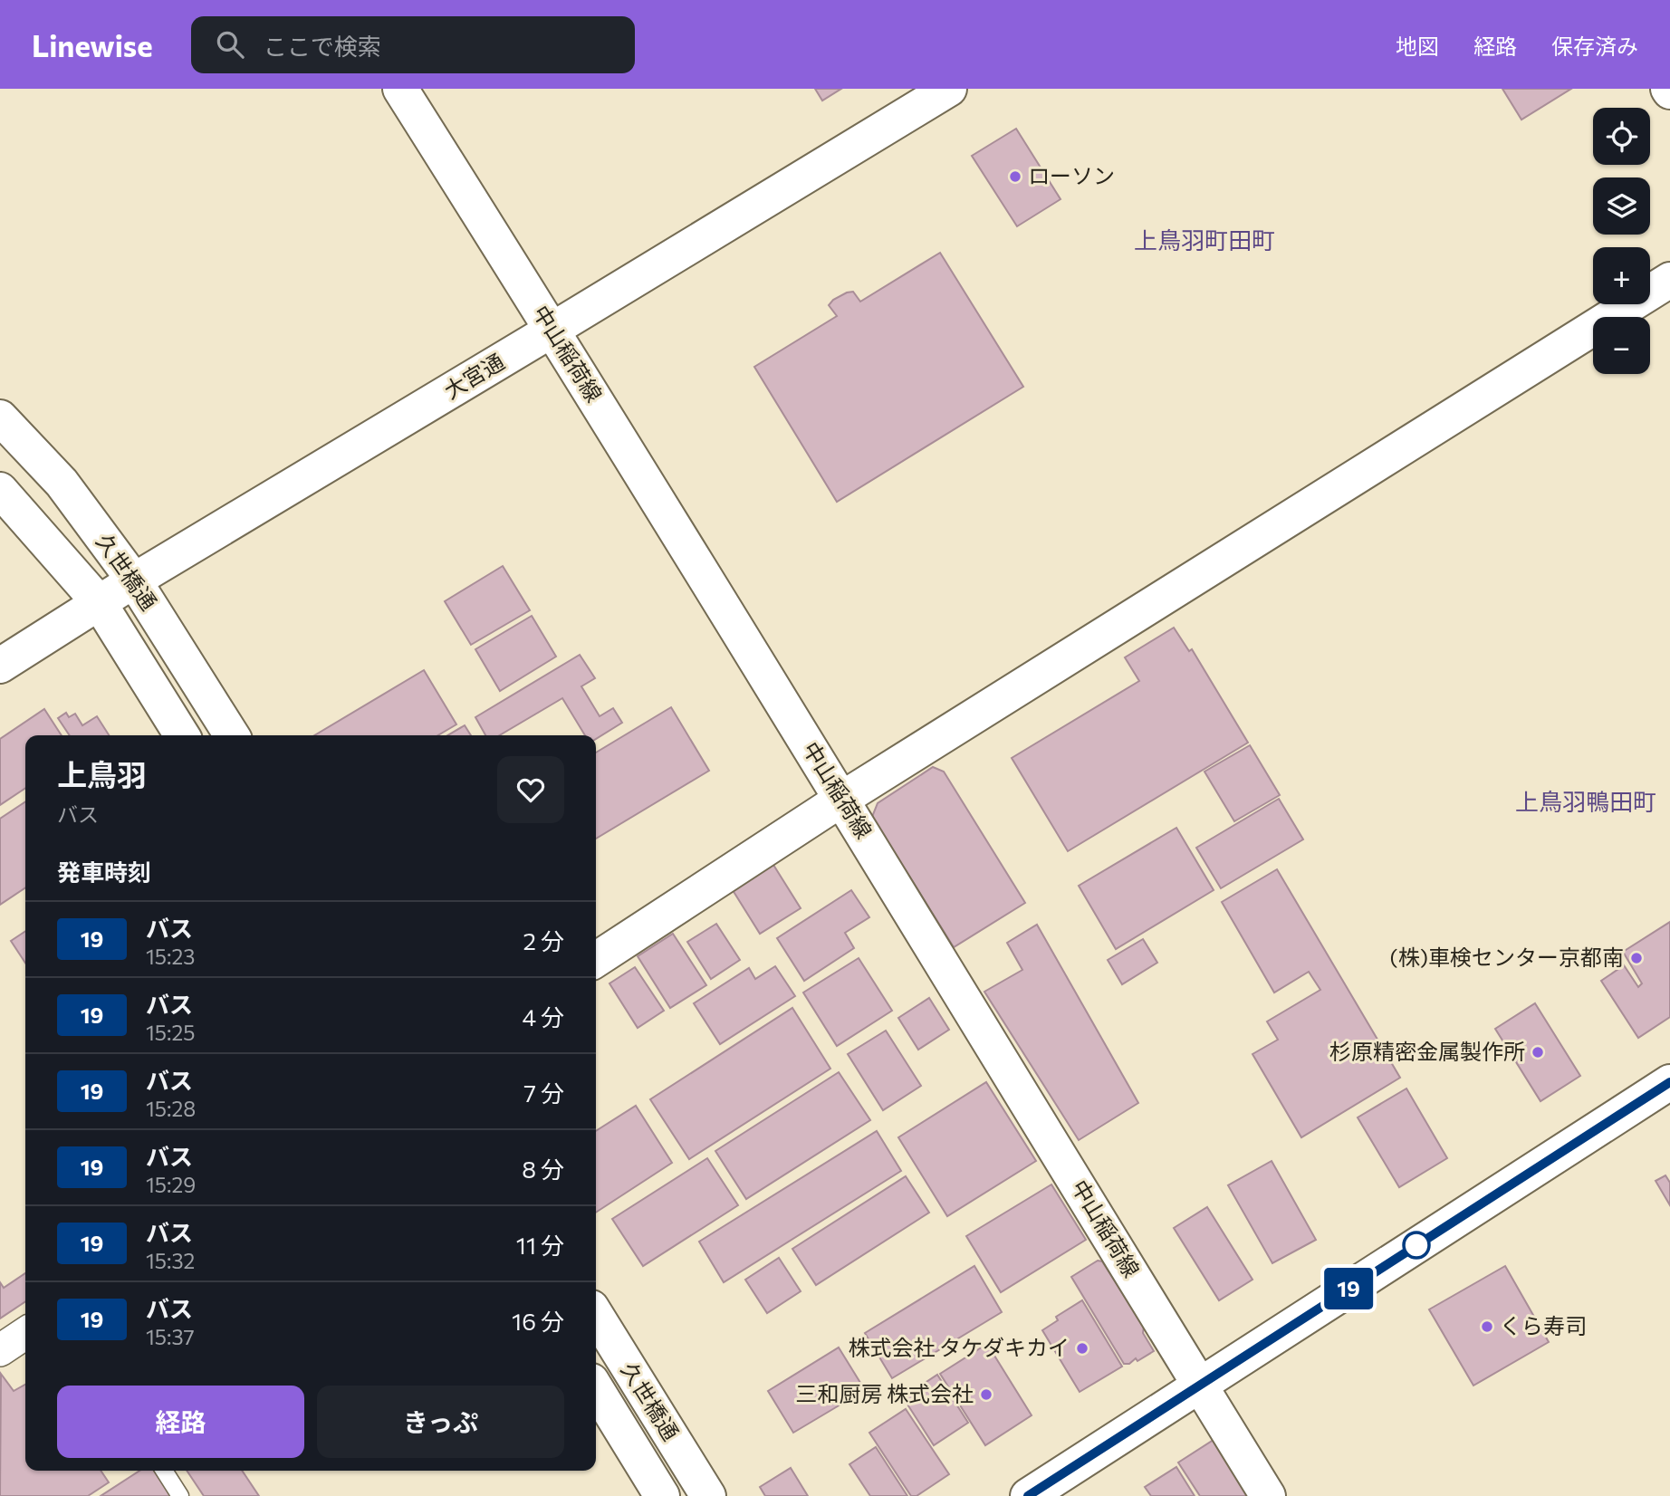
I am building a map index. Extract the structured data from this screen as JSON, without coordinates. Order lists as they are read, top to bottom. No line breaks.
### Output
{"streets":{"main road":["中山稲荷線","大宮通","久世橋通"]},"crossings":[["中山稲荷線","大宮通"],["大宮通","久世橋通"]],"districts":["上鳥羽町田町","上鳥羽鴨田町"],"places":["ローソン","(株)車検センター京都南","杉原精密金属製作所","くら寿司","株式会社 タケダキカイ","三和厨房 株式会社"],"lines":["bus line 19"],"page":{"header":"Linewise","search":"ここで検索","nav":["地図","経路","保存済み"],"on_map":"19","map_buttons":["+","−"],"heading":[["上鳥羽","バス"],"発車時刻"],"list":[{"mark":"19","name":"バス","note":"15:23","value":"2 分"},{"mark":"19","name":"バス","note":"15:25","value":"4 分"},{"mark":"19","name":"バス","note":"15:28","value":"7 分"},{"mark":"19","name":"バス","note":"15:29","value":"8 分"},{"mark":"19","name":"バス","note":"15:32","value":"11 分"},{"mark":"19","name":"バス","note":"15:37","value":"16 分"}],"buttons":["経路","きっぷ"]}}
